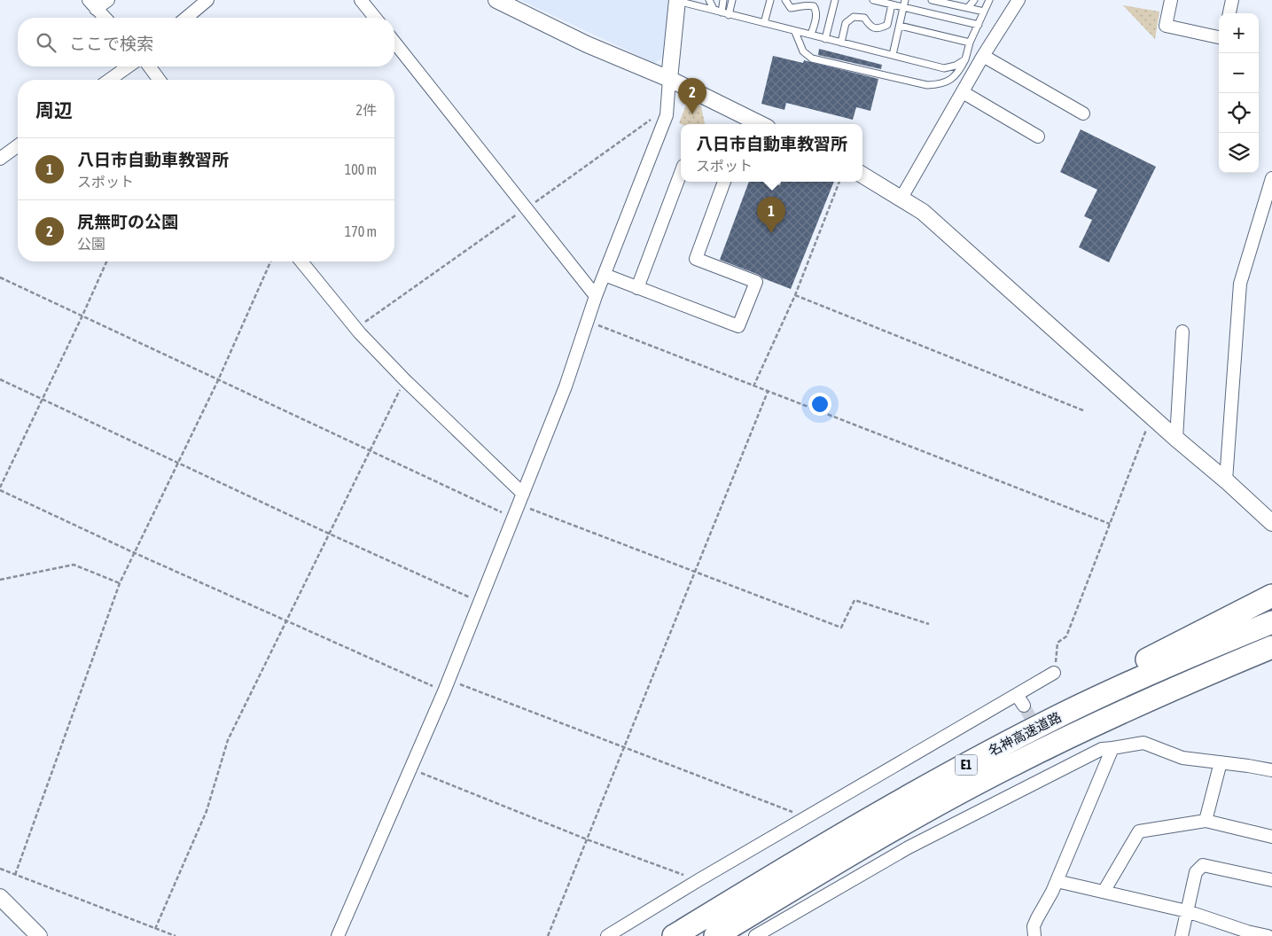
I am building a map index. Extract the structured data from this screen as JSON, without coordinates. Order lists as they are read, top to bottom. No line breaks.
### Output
{"streets":{"highway":["名神高速道路","E1"]},"page":{"map_buttons":["+","−"],"search":"ここで検索","pins":["2","1"],"heading":["周辺","2件"],"popup":["八日市自動車教習所","スポット"],"list":[{"mark":"1","name":"八日市自動車教習所","note":"スポット","value":"100 m"},{"mark":"2","name":"尻無町の公園","note":"公園","value":"170 m"}]}}
